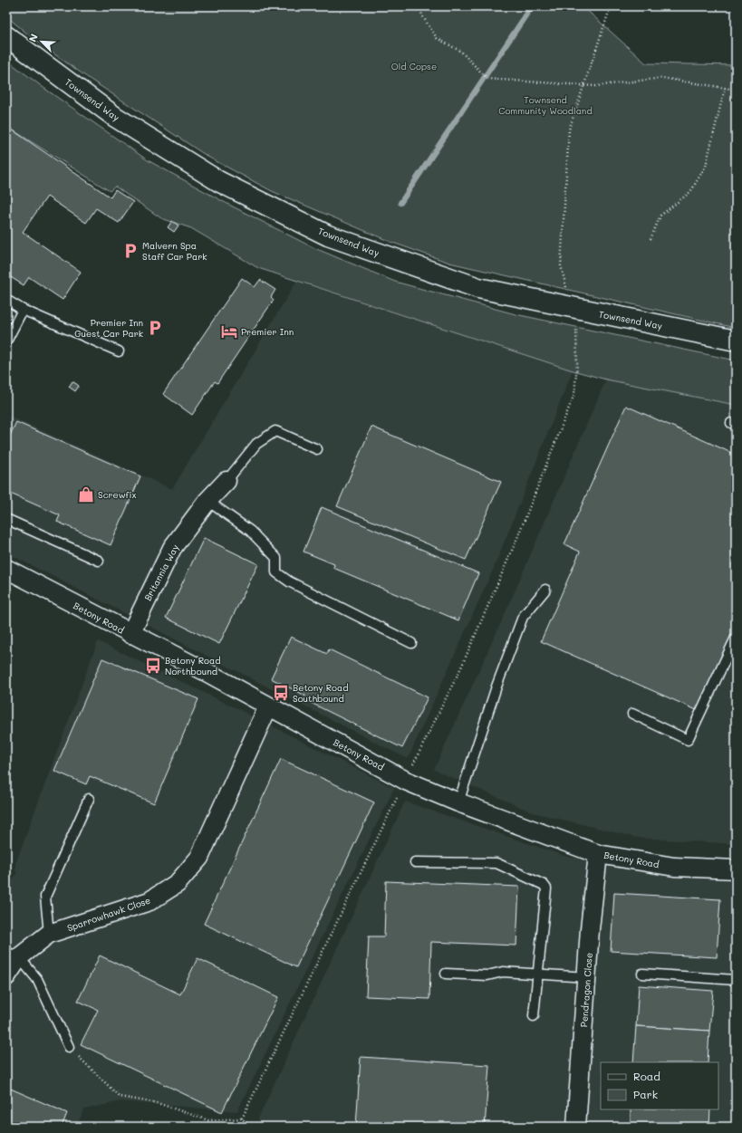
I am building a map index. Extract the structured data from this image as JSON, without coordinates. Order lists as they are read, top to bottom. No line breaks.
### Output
{"streets":{"main road":["Townsend Way"],"street":["Britannia Way","Betony Road","Sparrowhawk Close","Pendragon Close"]},"crossings":[["Britannia Way","Betony Road"],["Betony Road","Sparrowhawk Close"],["Betony Road","Pendragon Close"]],"parks":["Old Copse","Townsend Community Woodland"],"places":{"parking":["Malvern Spa Staff Car Park","Premier Inn Guest Car Park"],"hotel":["Premier Inn"],"shop":["Screwfix"],"bus stop":["Betony Road Northbound","Betony Road Southbound"]},"legend":["Road","Park"],"north":"top left"}
